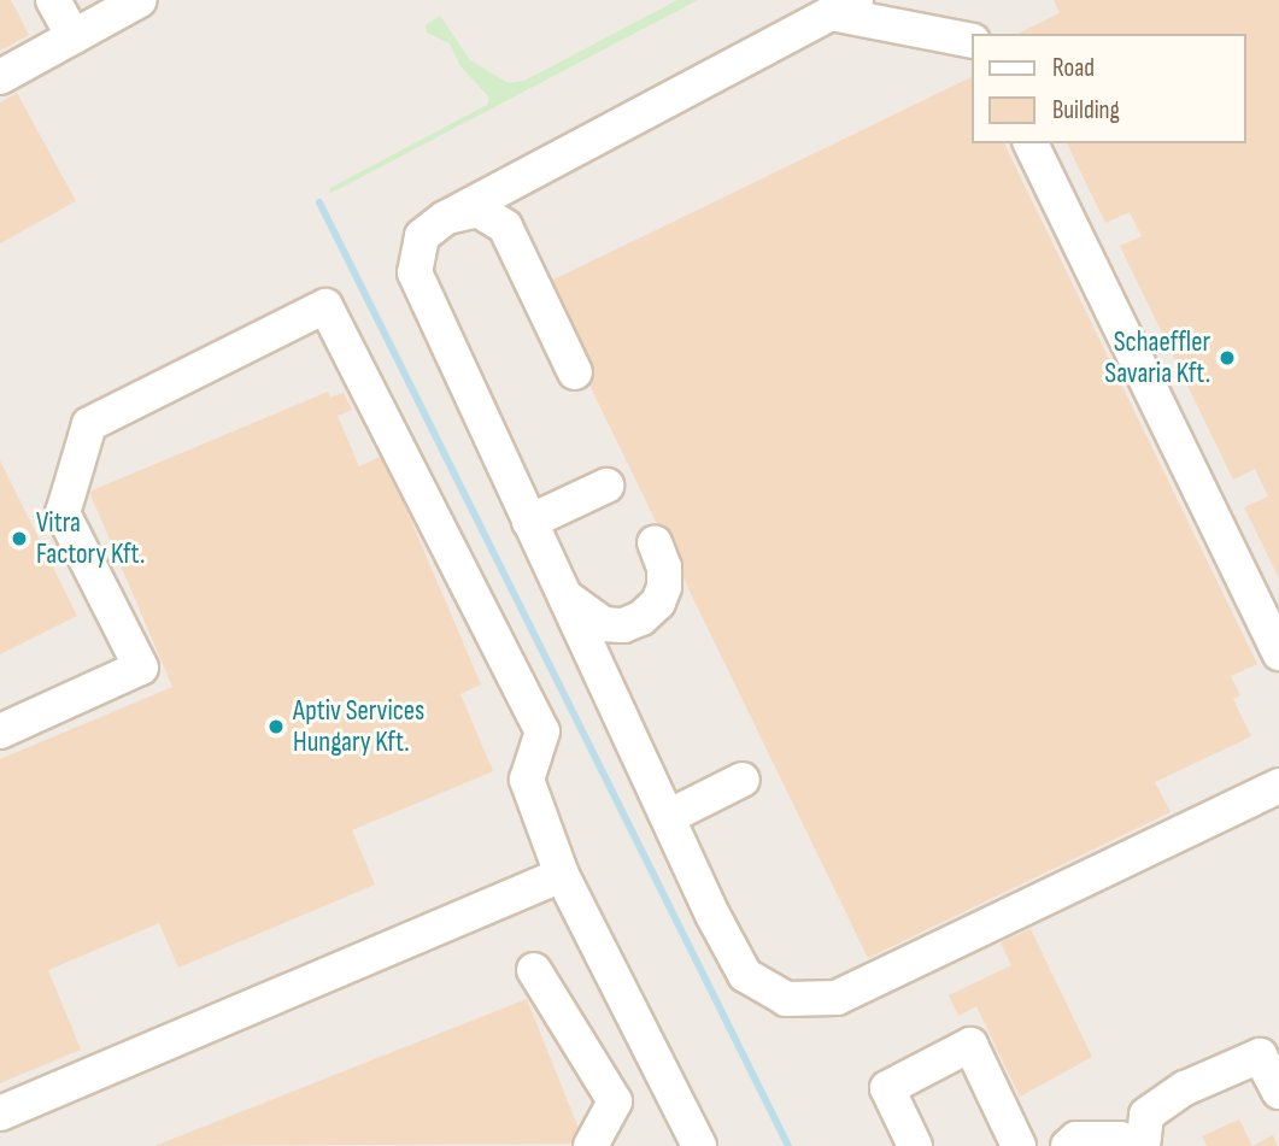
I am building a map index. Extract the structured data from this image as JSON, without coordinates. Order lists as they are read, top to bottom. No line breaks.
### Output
{"places":["Schaeffler Savaria Kft.","Vitra Factory Kft.","Aptiv Services Hungary Kft."],"legend":["Road","Building"]}
